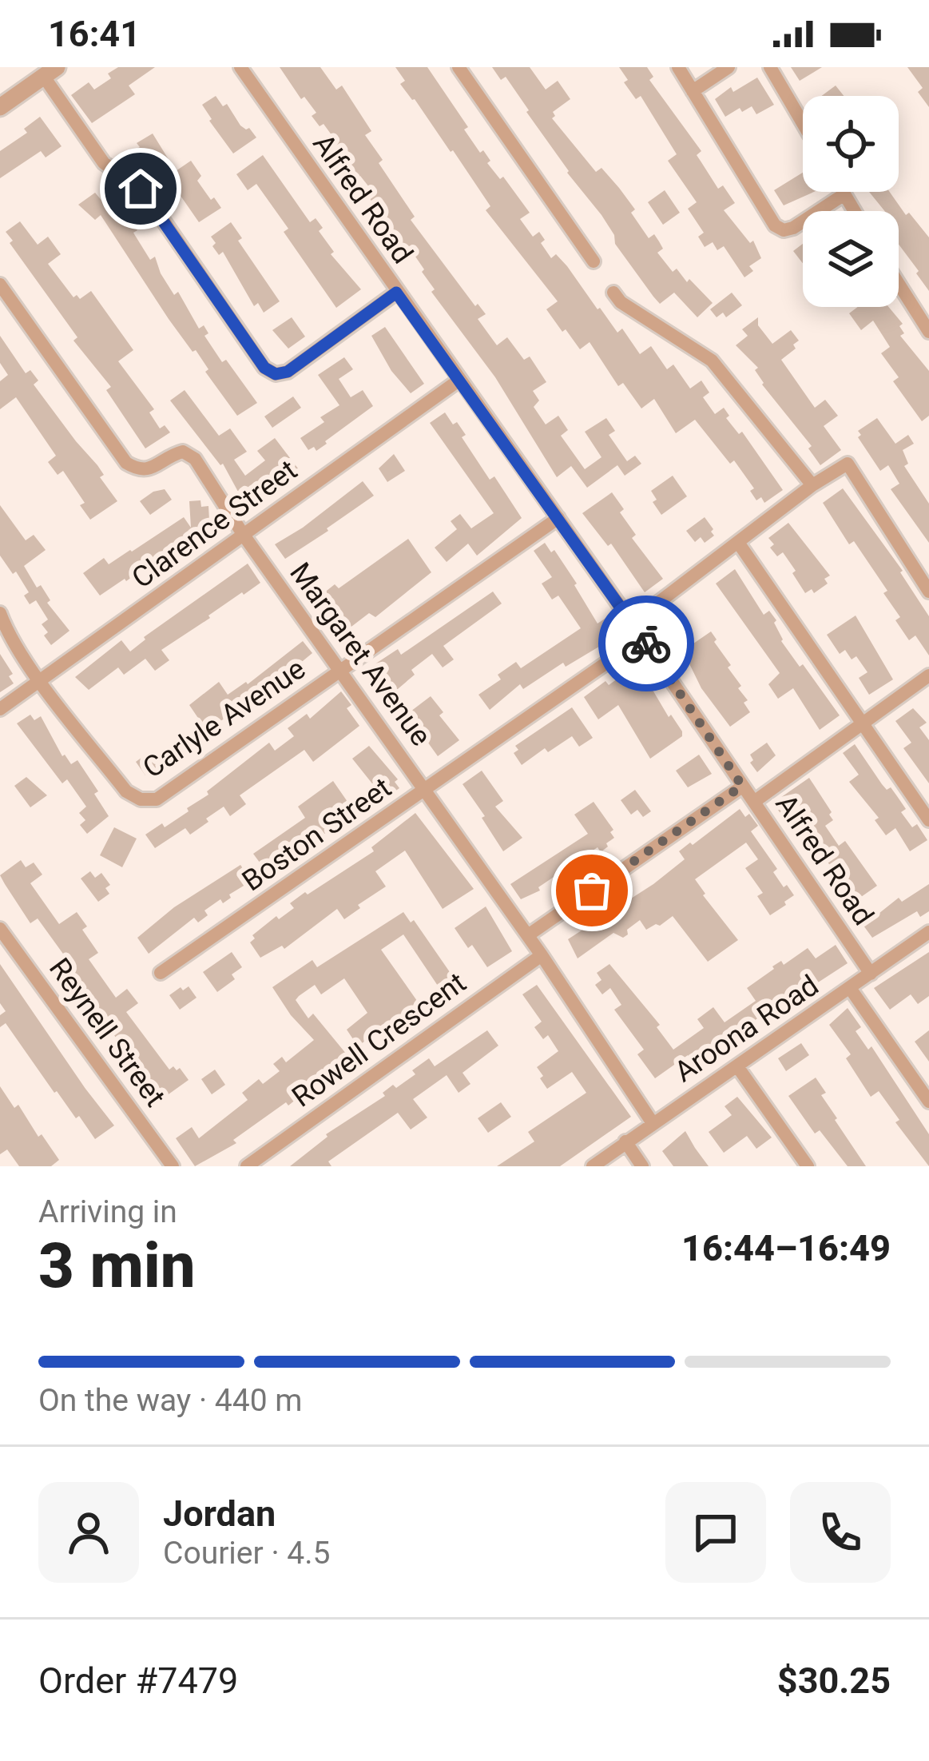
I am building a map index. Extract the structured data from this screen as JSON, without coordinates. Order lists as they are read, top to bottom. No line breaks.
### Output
{"streets":{"street":["Alfred Road","Clarence Street","Margaret Avenue","Carlyle Avenue","Boston Street","Aroona Road","Reynell Street","Rowell Crescent"]},"crossings":[["Alfred Road","Clarence Street"],["Alfred Road","Carlyle Avenue"],["Alfred Road","Boston Street"],["Alfred Road","Aroona Road"],["Clarence Street","Margaret Avenue"],["Clarence Street","Carlyle Avenue"],["Margaret Avenue","Carlyle Avenue"],["Margaret Avenue","Boston Street"],["Margaret Avenue","Aroona Road"],["Margaret Avenue","Rowell Crescent"]],"page":{"status":"16:41","heading":["3 min","Arriving in","16:44–16:49"],"panel":["Jordan","Courier · 4.5","Order #7479","$30.25"],"bar":"On the way · 440 m"}}
